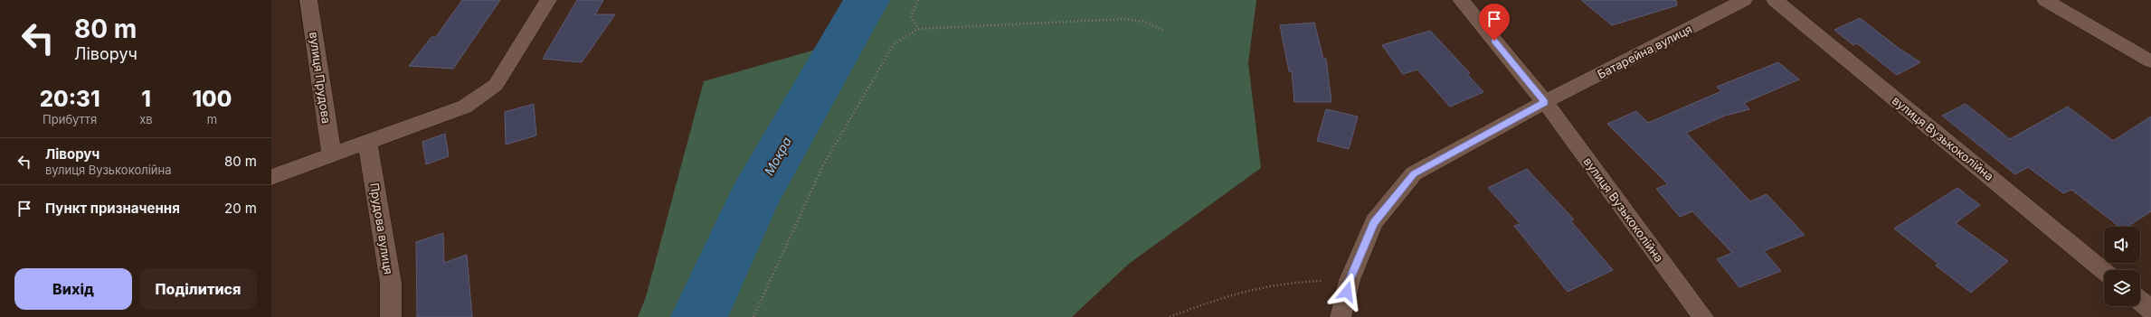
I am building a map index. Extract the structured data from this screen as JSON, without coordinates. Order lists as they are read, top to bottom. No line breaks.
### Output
{"streets":{"street":["Батарейна вулиця","вулиця Прудова","вулиця Вузькоколійна","Прудова вулиця"]},"crossings":[["Батарейна вулиця","вулиця Вузькоколійна"]],"water":["Мокра"],"page":{"turn":["80 m","Ліворуч"],"eta":["20:31","Прибуття","1","хв","100","m"],"list":[{"name":"Ліворуч","note":"вулиця Вузькоколійна","value":"80 m"},{"name":"Пункт призначення","value":"20 m"}],"buttons":["Вихід","Поділитися"]}}
